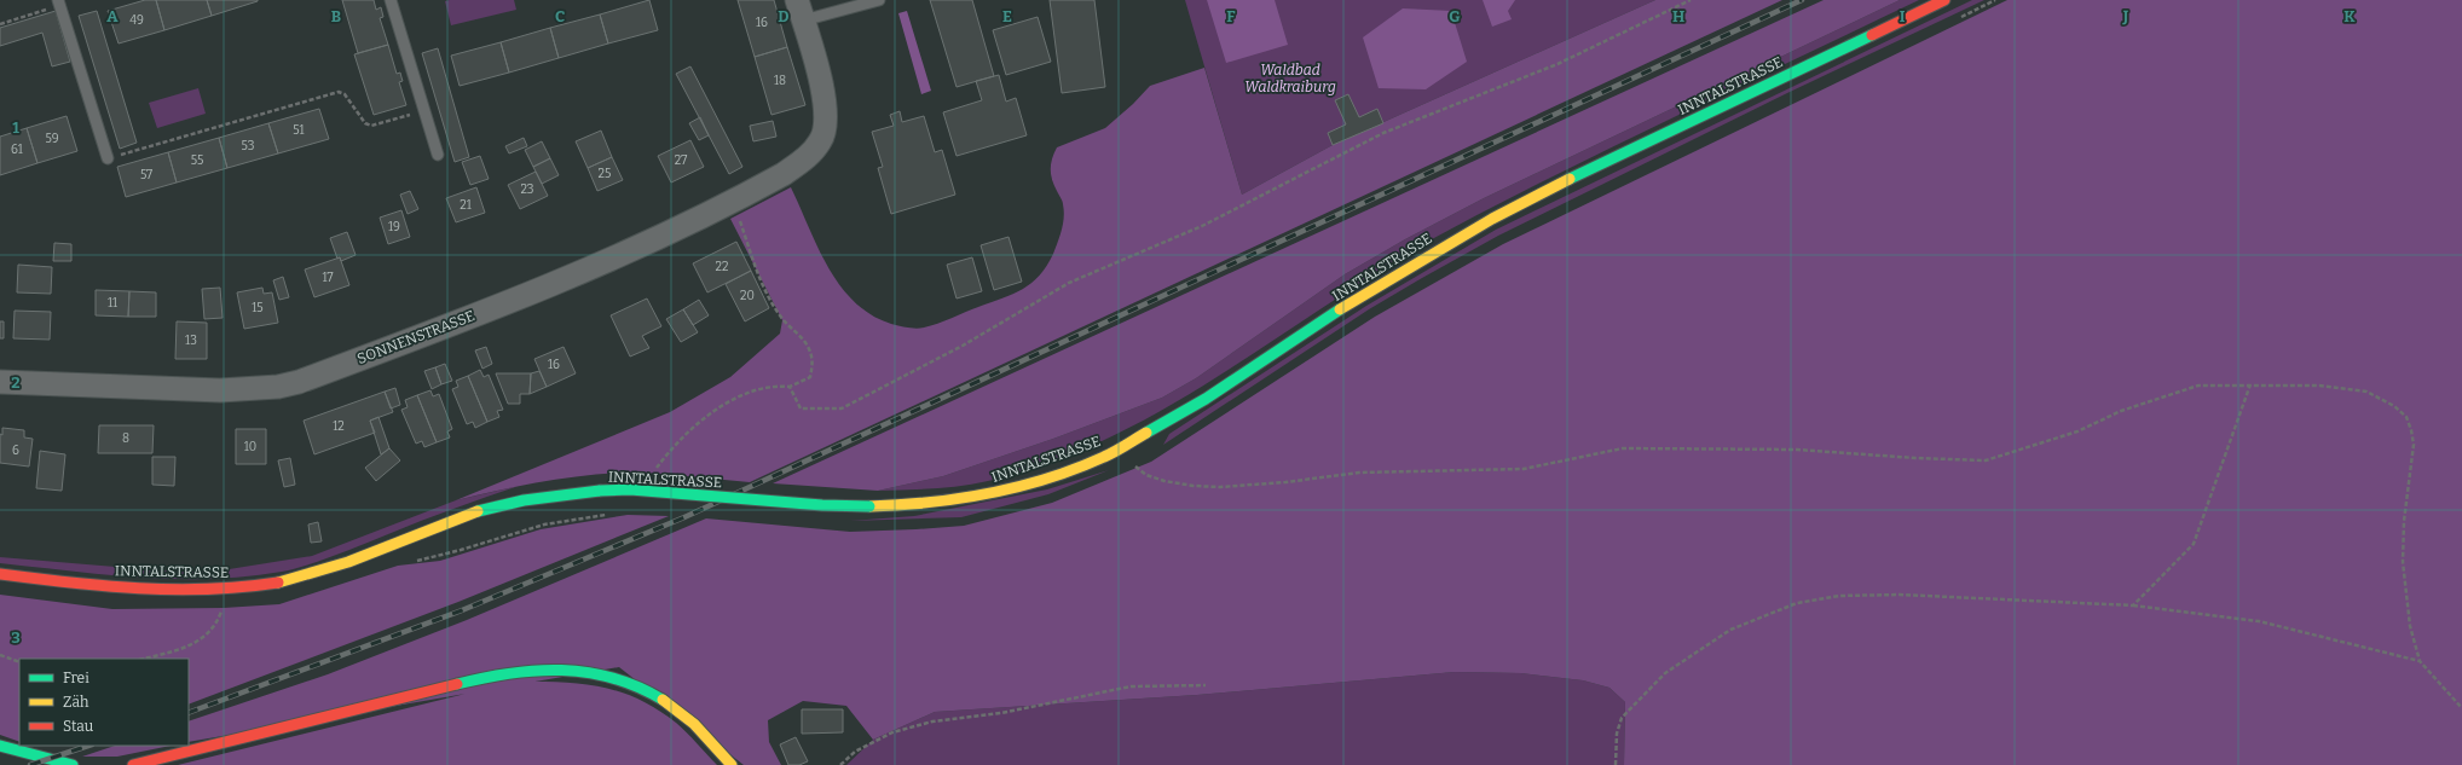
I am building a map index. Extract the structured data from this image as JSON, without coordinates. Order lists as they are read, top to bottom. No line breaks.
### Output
{"streets":{"main road":["INNTALSTRASSE"],"street":["SONNENSTRASSE"]},"parks":["Waldbad Waldkraiburg"],"house_numbers":["49","16","18","51","59","53","61","55","27","25","57","23","21","19","22","17","20","11","15","13","16","12","8","10","6"],"legend":["Frei","Zäh","Stau"],"grid":{"columns":["A","B","C","D","E","F","G","H","I","J","K"],"rows":["1","2","3"]}}
